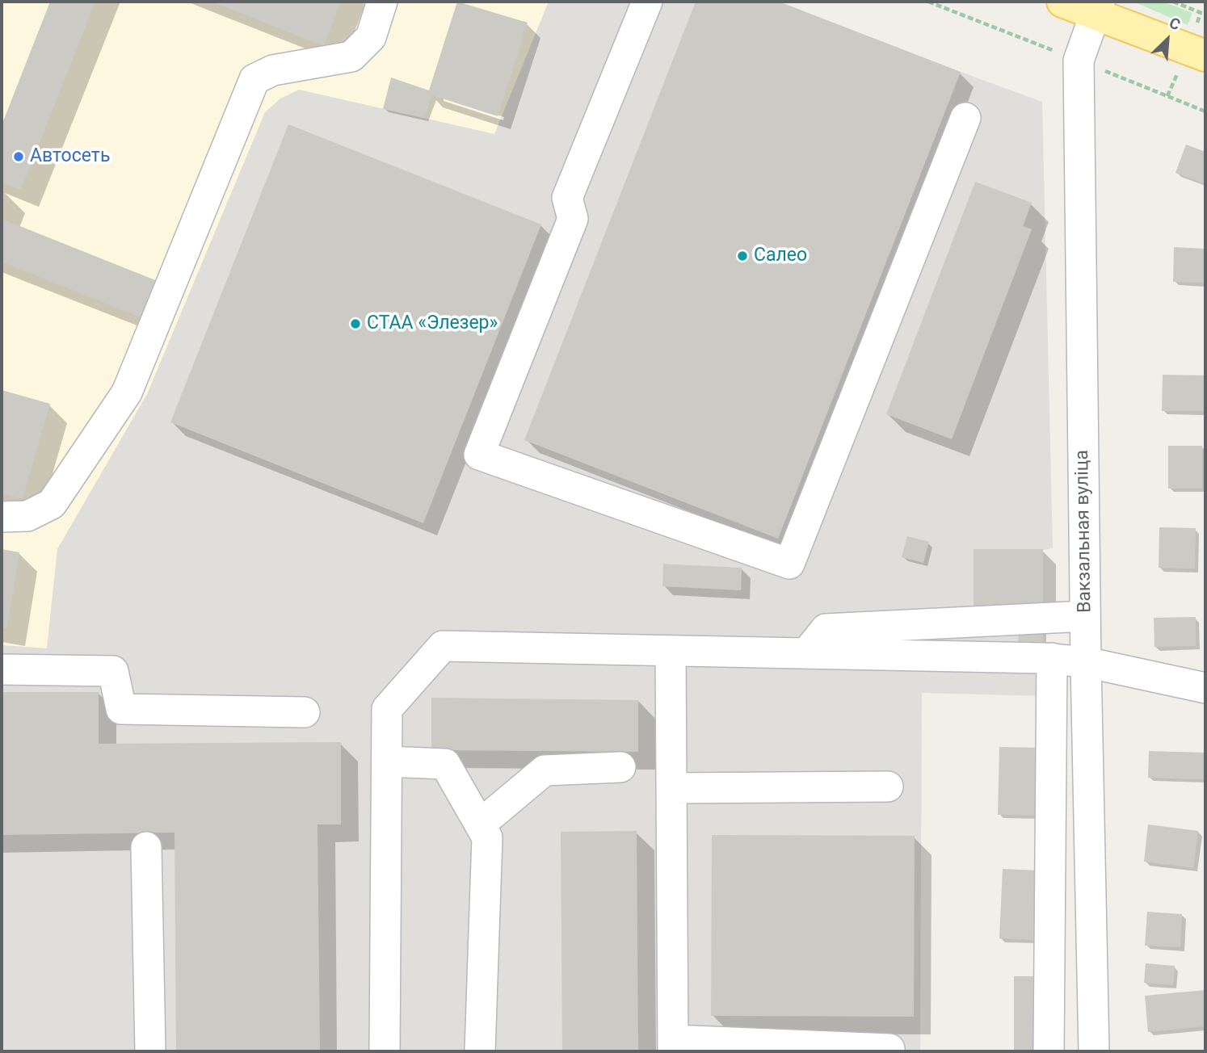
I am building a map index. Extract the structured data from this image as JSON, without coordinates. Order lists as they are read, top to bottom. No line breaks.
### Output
{"streets":{"street":["Вакзальная вуліца"]},"places":["Автосеть","Салео","СТАА «Элезер»"],"north":"top right"}
